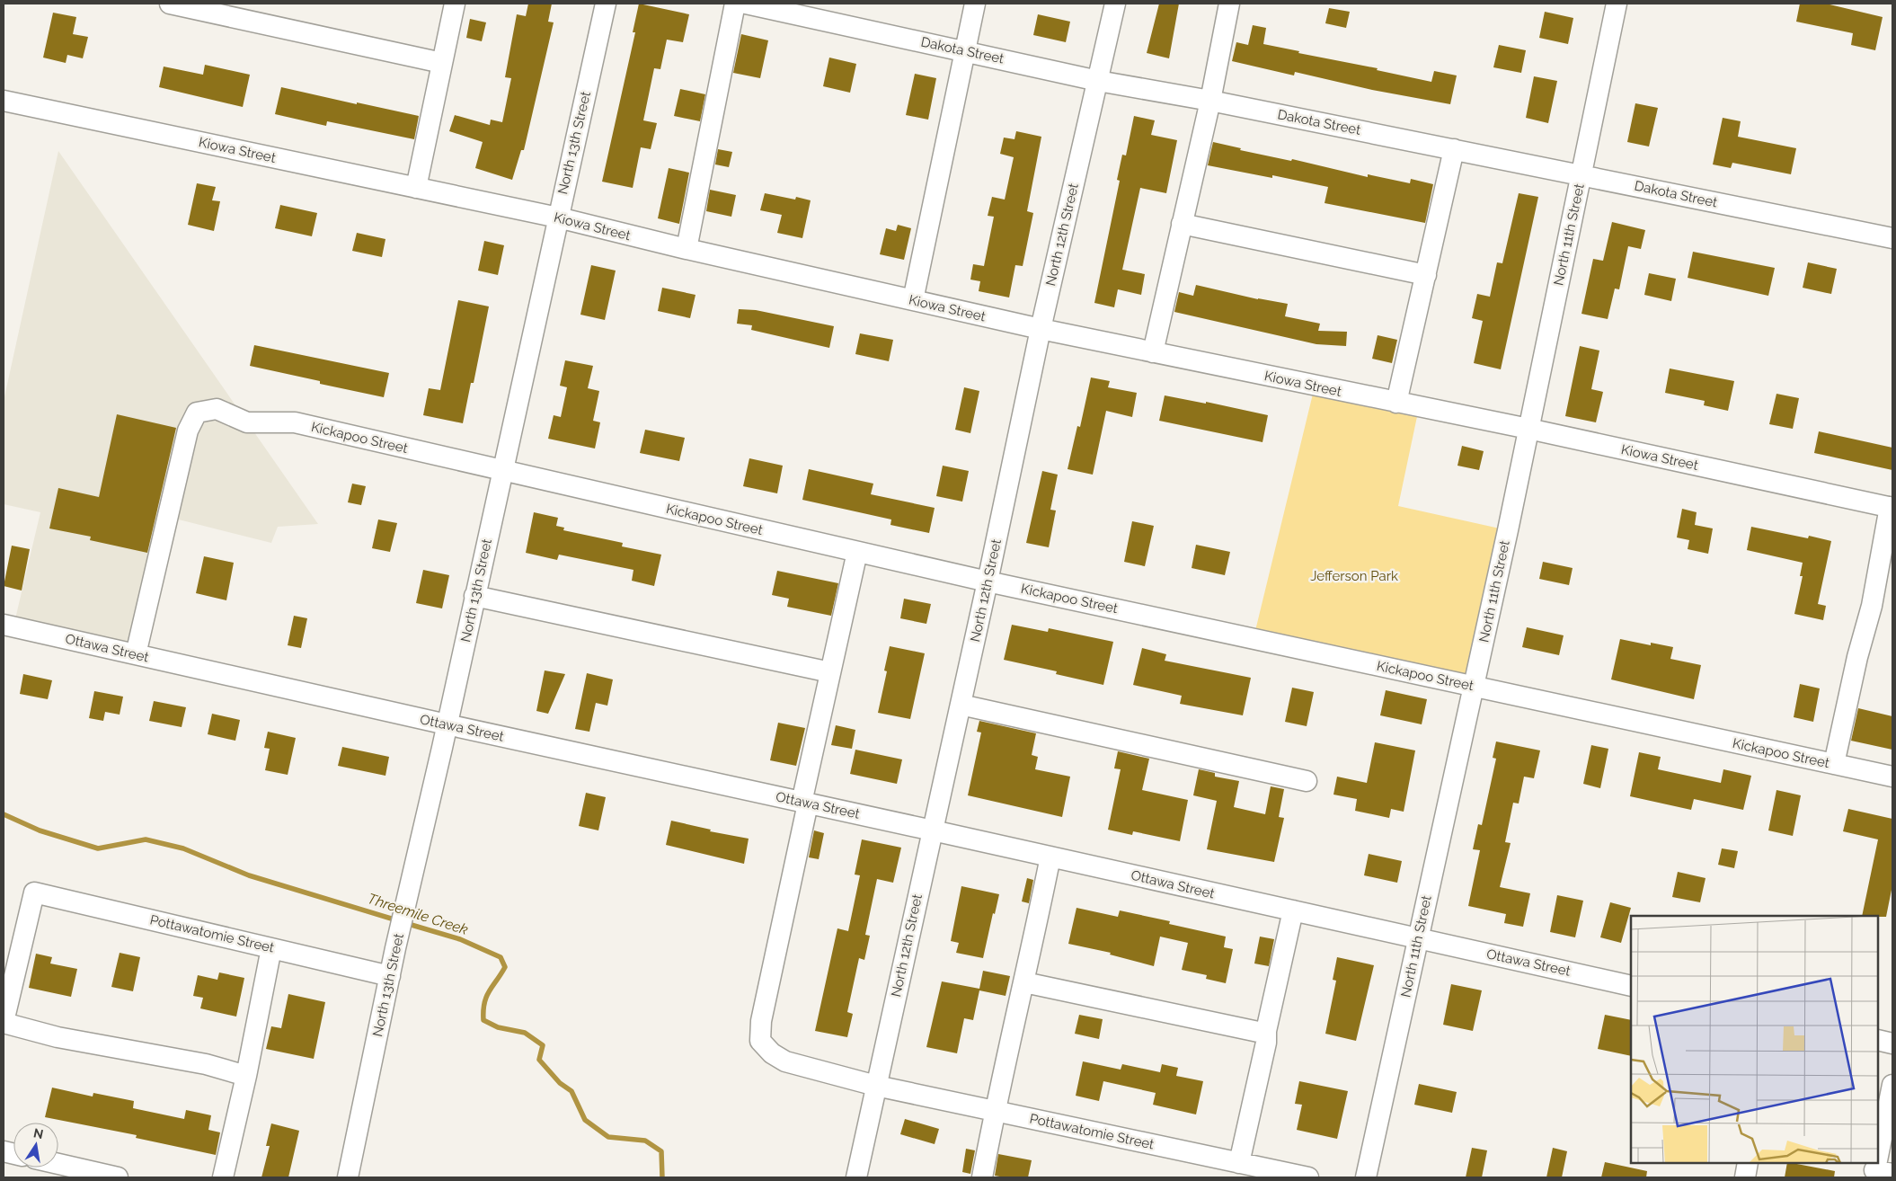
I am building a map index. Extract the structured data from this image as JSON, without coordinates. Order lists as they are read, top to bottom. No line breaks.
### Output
{"streets":{"street":["Dakota Street","North 13th Street","Kiowa Street","North 12th Street","North 11th Street","Kickapoo Street","Ottawa Street","Pottawatomie Street"]},"crossings":[["Dakota Street","North 12th Street"],["Dakota Street","North 11th Street"],["North 13th Street","Kiowa Street"],["North 13th Street","Kickapoo Street"],["North 13th Street","Ottawa Street"],["North 13th Street","Pottawatomie Street"],["Kiowa Street","North 12th Street"],["Kiowa Street","North 11th Street"],["North 12th Street","Kickapoo Street"],["North 12th Street","Ottawa Street"],["North 12th Street","Pottawatomie Street"],["North 11th Street","Kickapoo Street"],["North 11th Street","Ottawa Street"],["Kickapoo Street","Ottawa Street"],["Ottawa Street","Pottawatomie Street"]],"water":["Threemile Creek"],"parks":["Jefferson Park"],"north":"top"}
